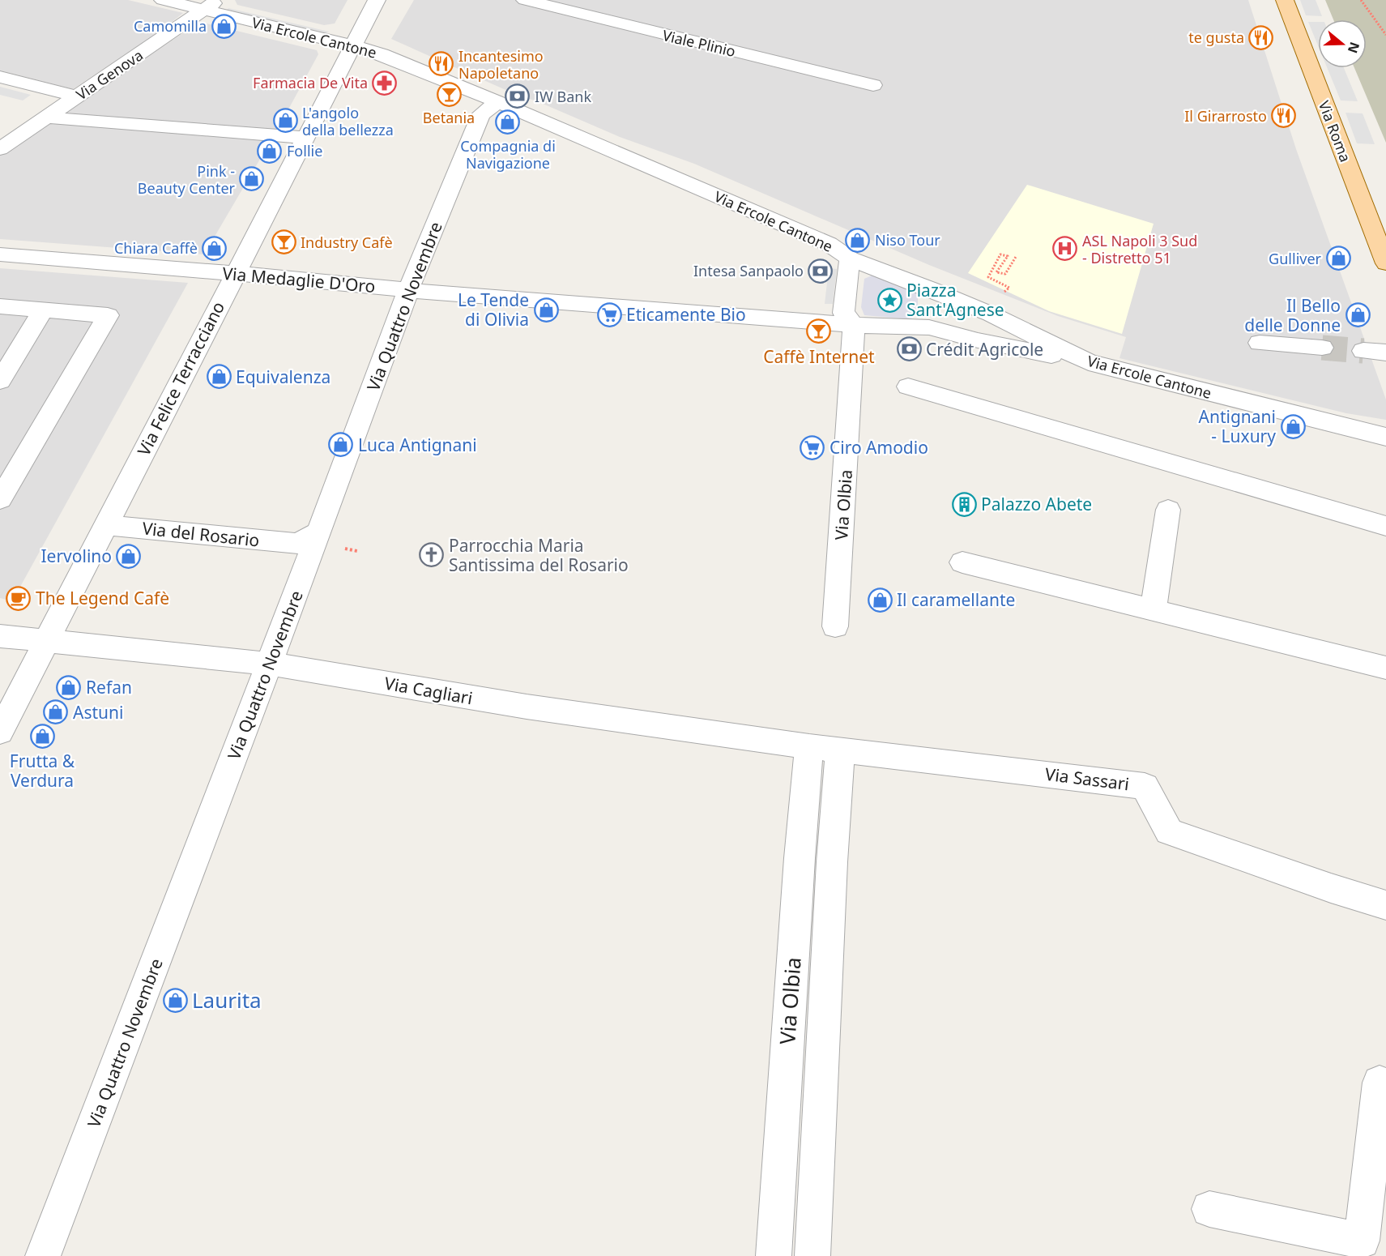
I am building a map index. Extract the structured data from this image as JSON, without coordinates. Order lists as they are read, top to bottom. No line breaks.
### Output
{"streets":{"main road":["Via Roma"],"street":["Via Ercole Cantone","Viale Plinio","Via Genova","Via Medaglie D'Oro","Via Quattro Novembre","Via Felice Terracciano","Via Olbia","Via del Rosario","Via Cagliari","Via Sassari"]},"crossings":[["Via Ercole Cantone","Via Genova"],["Via Ercole Cantone","Via Medaglie D'Oro"],["Via Ercole Cantone","Via Quattro Novembre"],["Via Ercole Cantone","Via Felice Terracciano"],["Via Medaglie D'Oro","Via Quattro Novembre"],["Via Medaglie D'Oro","Via Felice Terracciano"],["Via Medaglie D'Oro","Via Olbia"],["Via Quattro Novembre","Via del Rosario"],["Via Quattro Novembre","Via Cagliari"],["Via Felice Terracciano","Via del Rosario"],["Via Felice Terracciano","Via Cagliari"],["Via Olbia","Via Cagliari"],["Via Olbia","Via Sassari"],["Via Cagliari","Via Sassari"]],"places":{"shop":["Camomilla","L'angolo della bellezza","Compagnia di Navigazione","Follie","Pink - Beauty Center","Niso Tour","Chiara Caffè","Gulliver","Le Tende di Olivia","Il Bello delle Donne","Equivalenza","Antignani - Luxury","Luca Antignani","Iervolino","Il caramellante","Refan","Astuni","Frutta & Verdura","Laurita"],"restaurant":["te gusta","Incantesimo Napoletano","Il Girarrosto"],"pharmacy":["Farmacia De Vita"],"bar":["Betania","Industry Cafè","Caffè Internet"],"bank":["IW Bank","Intesa Sanpaolo","Crédit Agricole"],"hospital":["ASL Napoli 3 Sud - Distretto 51"],"place":["Piazza Sant'Agnese"],"supermarket":["Eticamente Bio","Ciro Amodio"],"building":["Palazzo Abete"],"church":["Parrocchia Maria Santissima del Rosario"],"cafe":["The Legend Cafè"]},"north":"right"}
